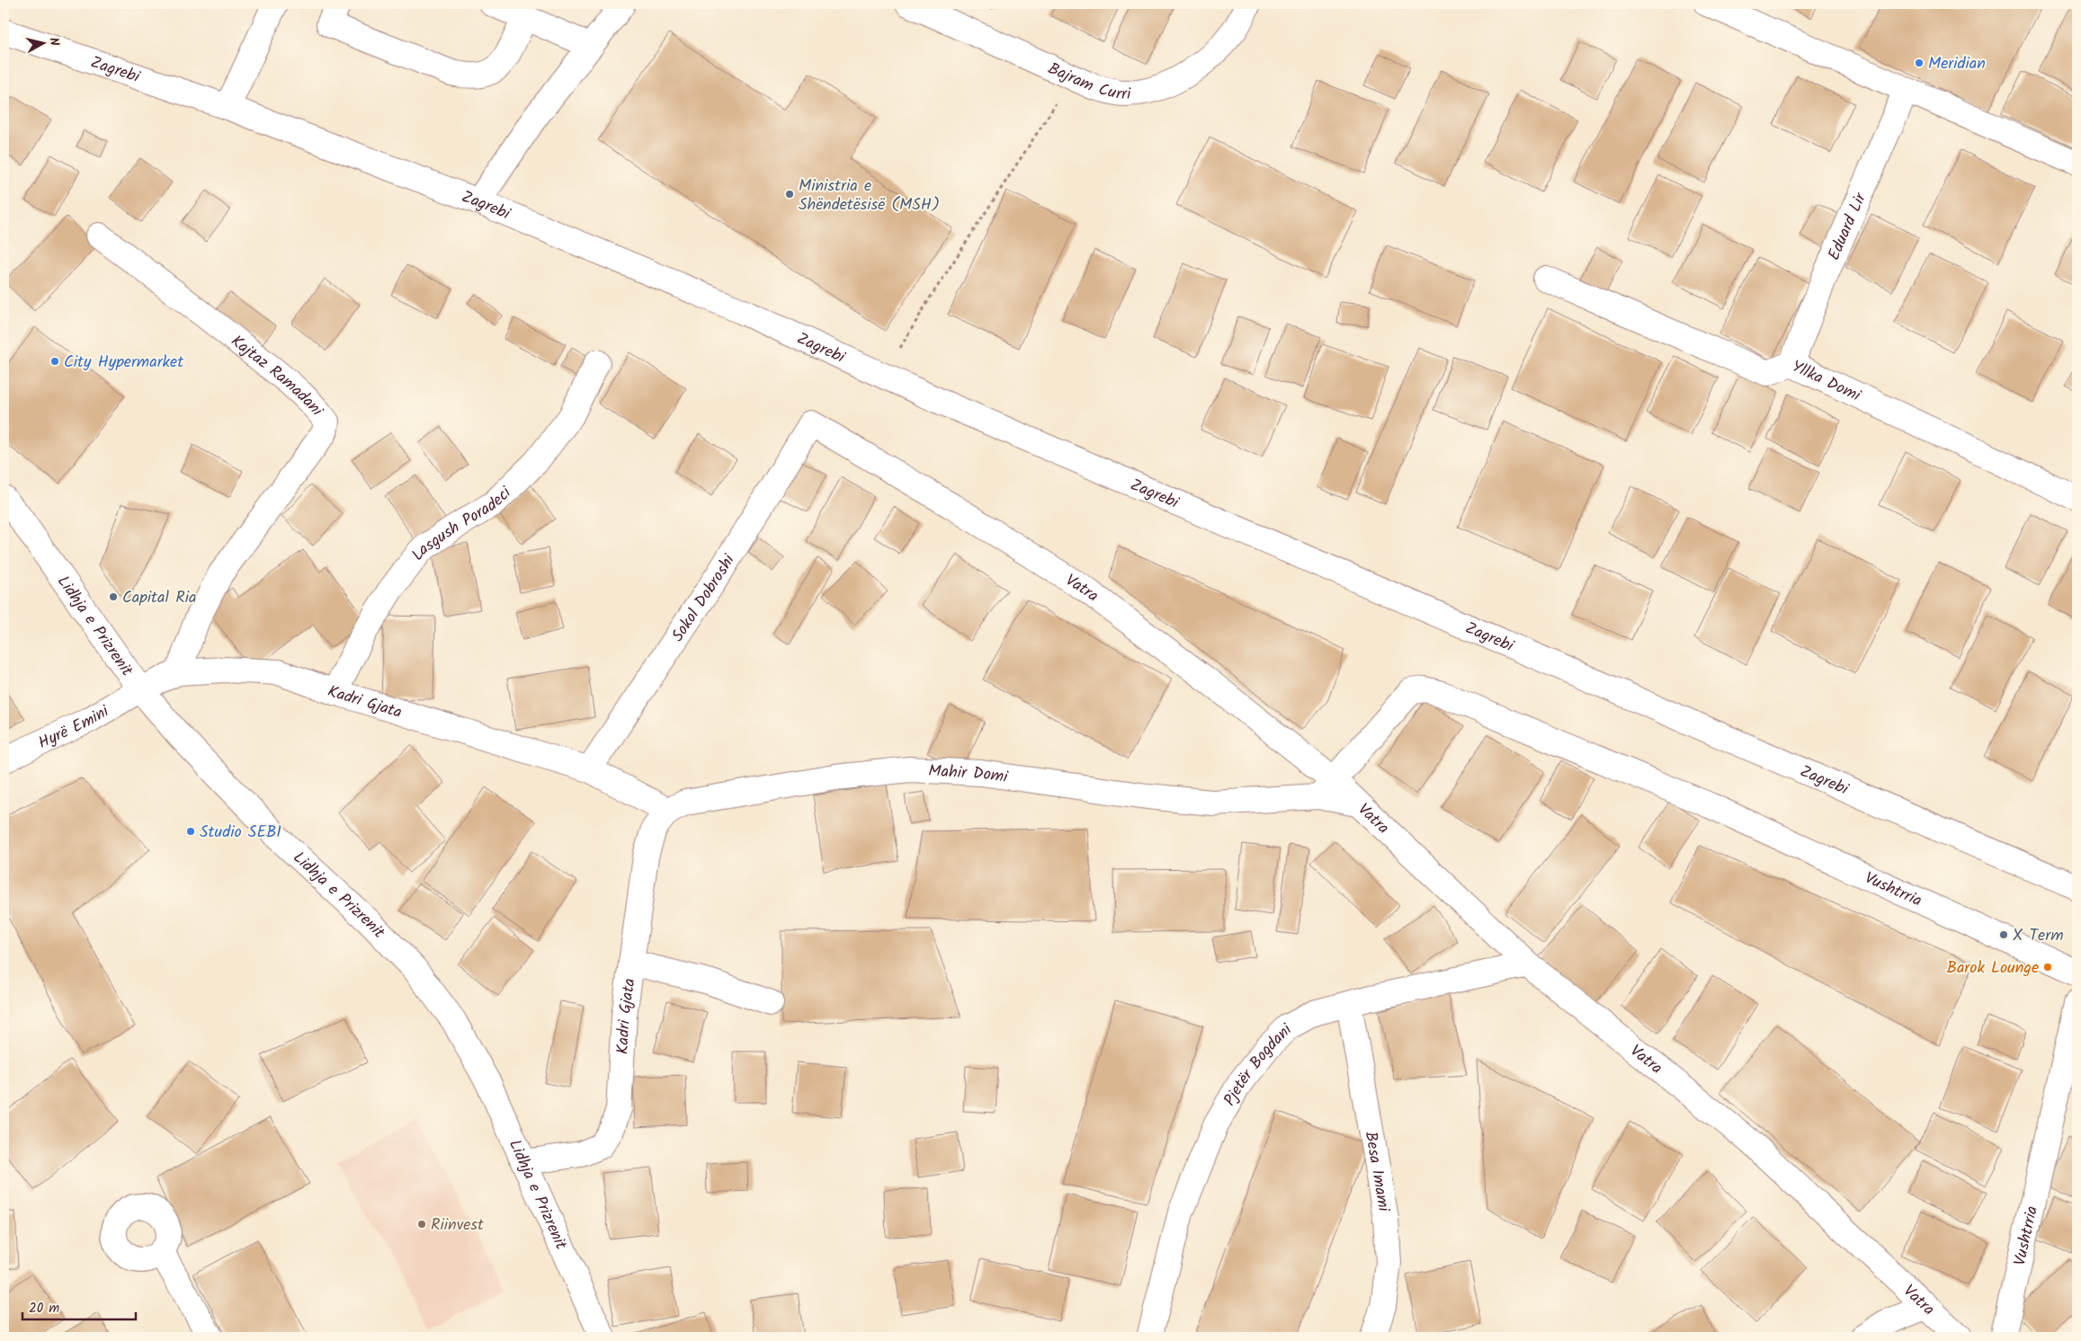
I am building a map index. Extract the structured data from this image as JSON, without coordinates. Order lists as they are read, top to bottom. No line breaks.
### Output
{"streets":{"street":["Zagrebi","Bajram Curri","Eduard Lir","Kajtaz Ramadani","Yllka Domi","Lasgush Poradeci","Vatra","Sokol Dobroshi","Lidhja e Prizrenit","Kadri Gjata","Hyrë Emini","Mahir Domi","Vushtrria","Pjetër Bogdani","Besa Imami"]},"crossings":[["Eduard Lir","Yllka Domi"],["Kajtaz Ramadani","Kadri Gjata"],["Lasgush Poradeci","Kadri Gjata"],["Vatra","Sokol Dobroshi"],["Vatra","Mahir Domi"],["Vatra","Vushtrria"],["Vatra","Pjetër Bogdani"],["Sokol Dobroshi","Kadri Gjata"],["Lidhja e Prizrenit","Kadri Gjata"],["Lidhja e Prizrenit","Hyrë Emini"],["Kadri Gjata","Hyrë Emini"],["Kadri Gjata","Mahir Domi"],["Mahir Domi","Vushtrria"],["Pjetër Bogdani","Besa Imami"]],"places":["Meridian","Ministria e Shëndetësisë (MSH)","City Hypermarket","Capital Ria","Studio SEBI","X Term","Barok Lounge","Riinvest"],"scale_bar":"20 m","north":"right"}
